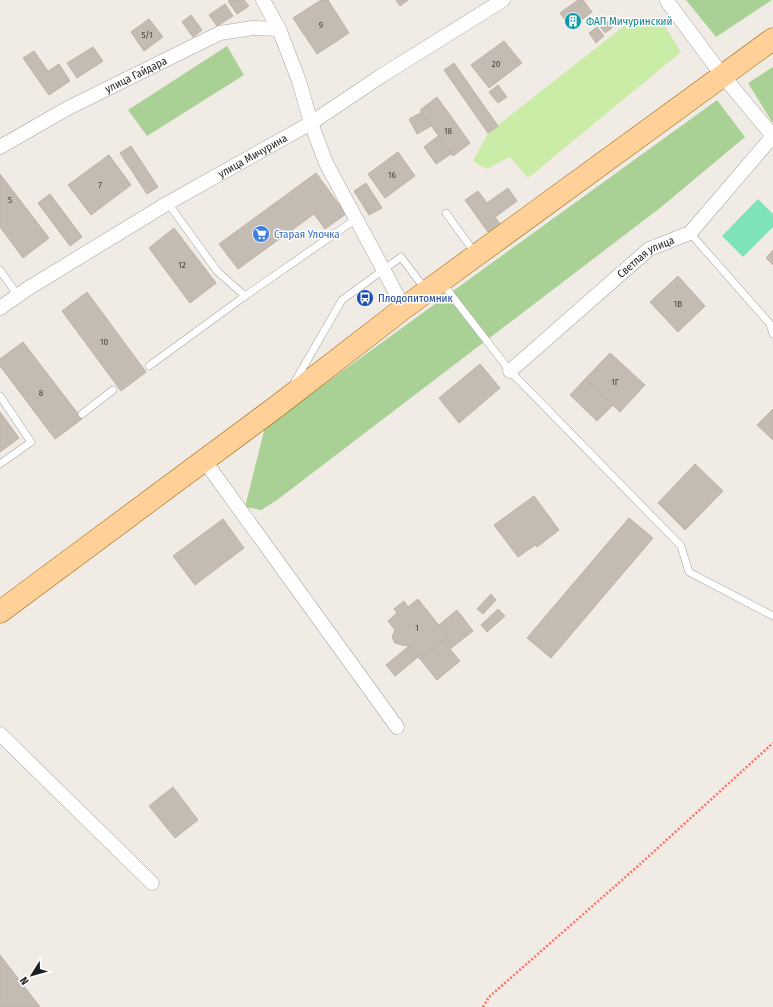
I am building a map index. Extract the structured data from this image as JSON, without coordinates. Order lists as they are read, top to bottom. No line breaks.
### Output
{"streets":{"street":["улица Гайдара","улица Мичурина","Светлая улица"]},"places":{"building":["ФАП Мичуринский"],"supermarket":["Старая Улочка"],"bus stop":["Плодопитомник"]},"house_numbers":["9","5/1","20","18","16","7","5","12","1В","10","1Г","8","1"],"north":"bottom left"}
